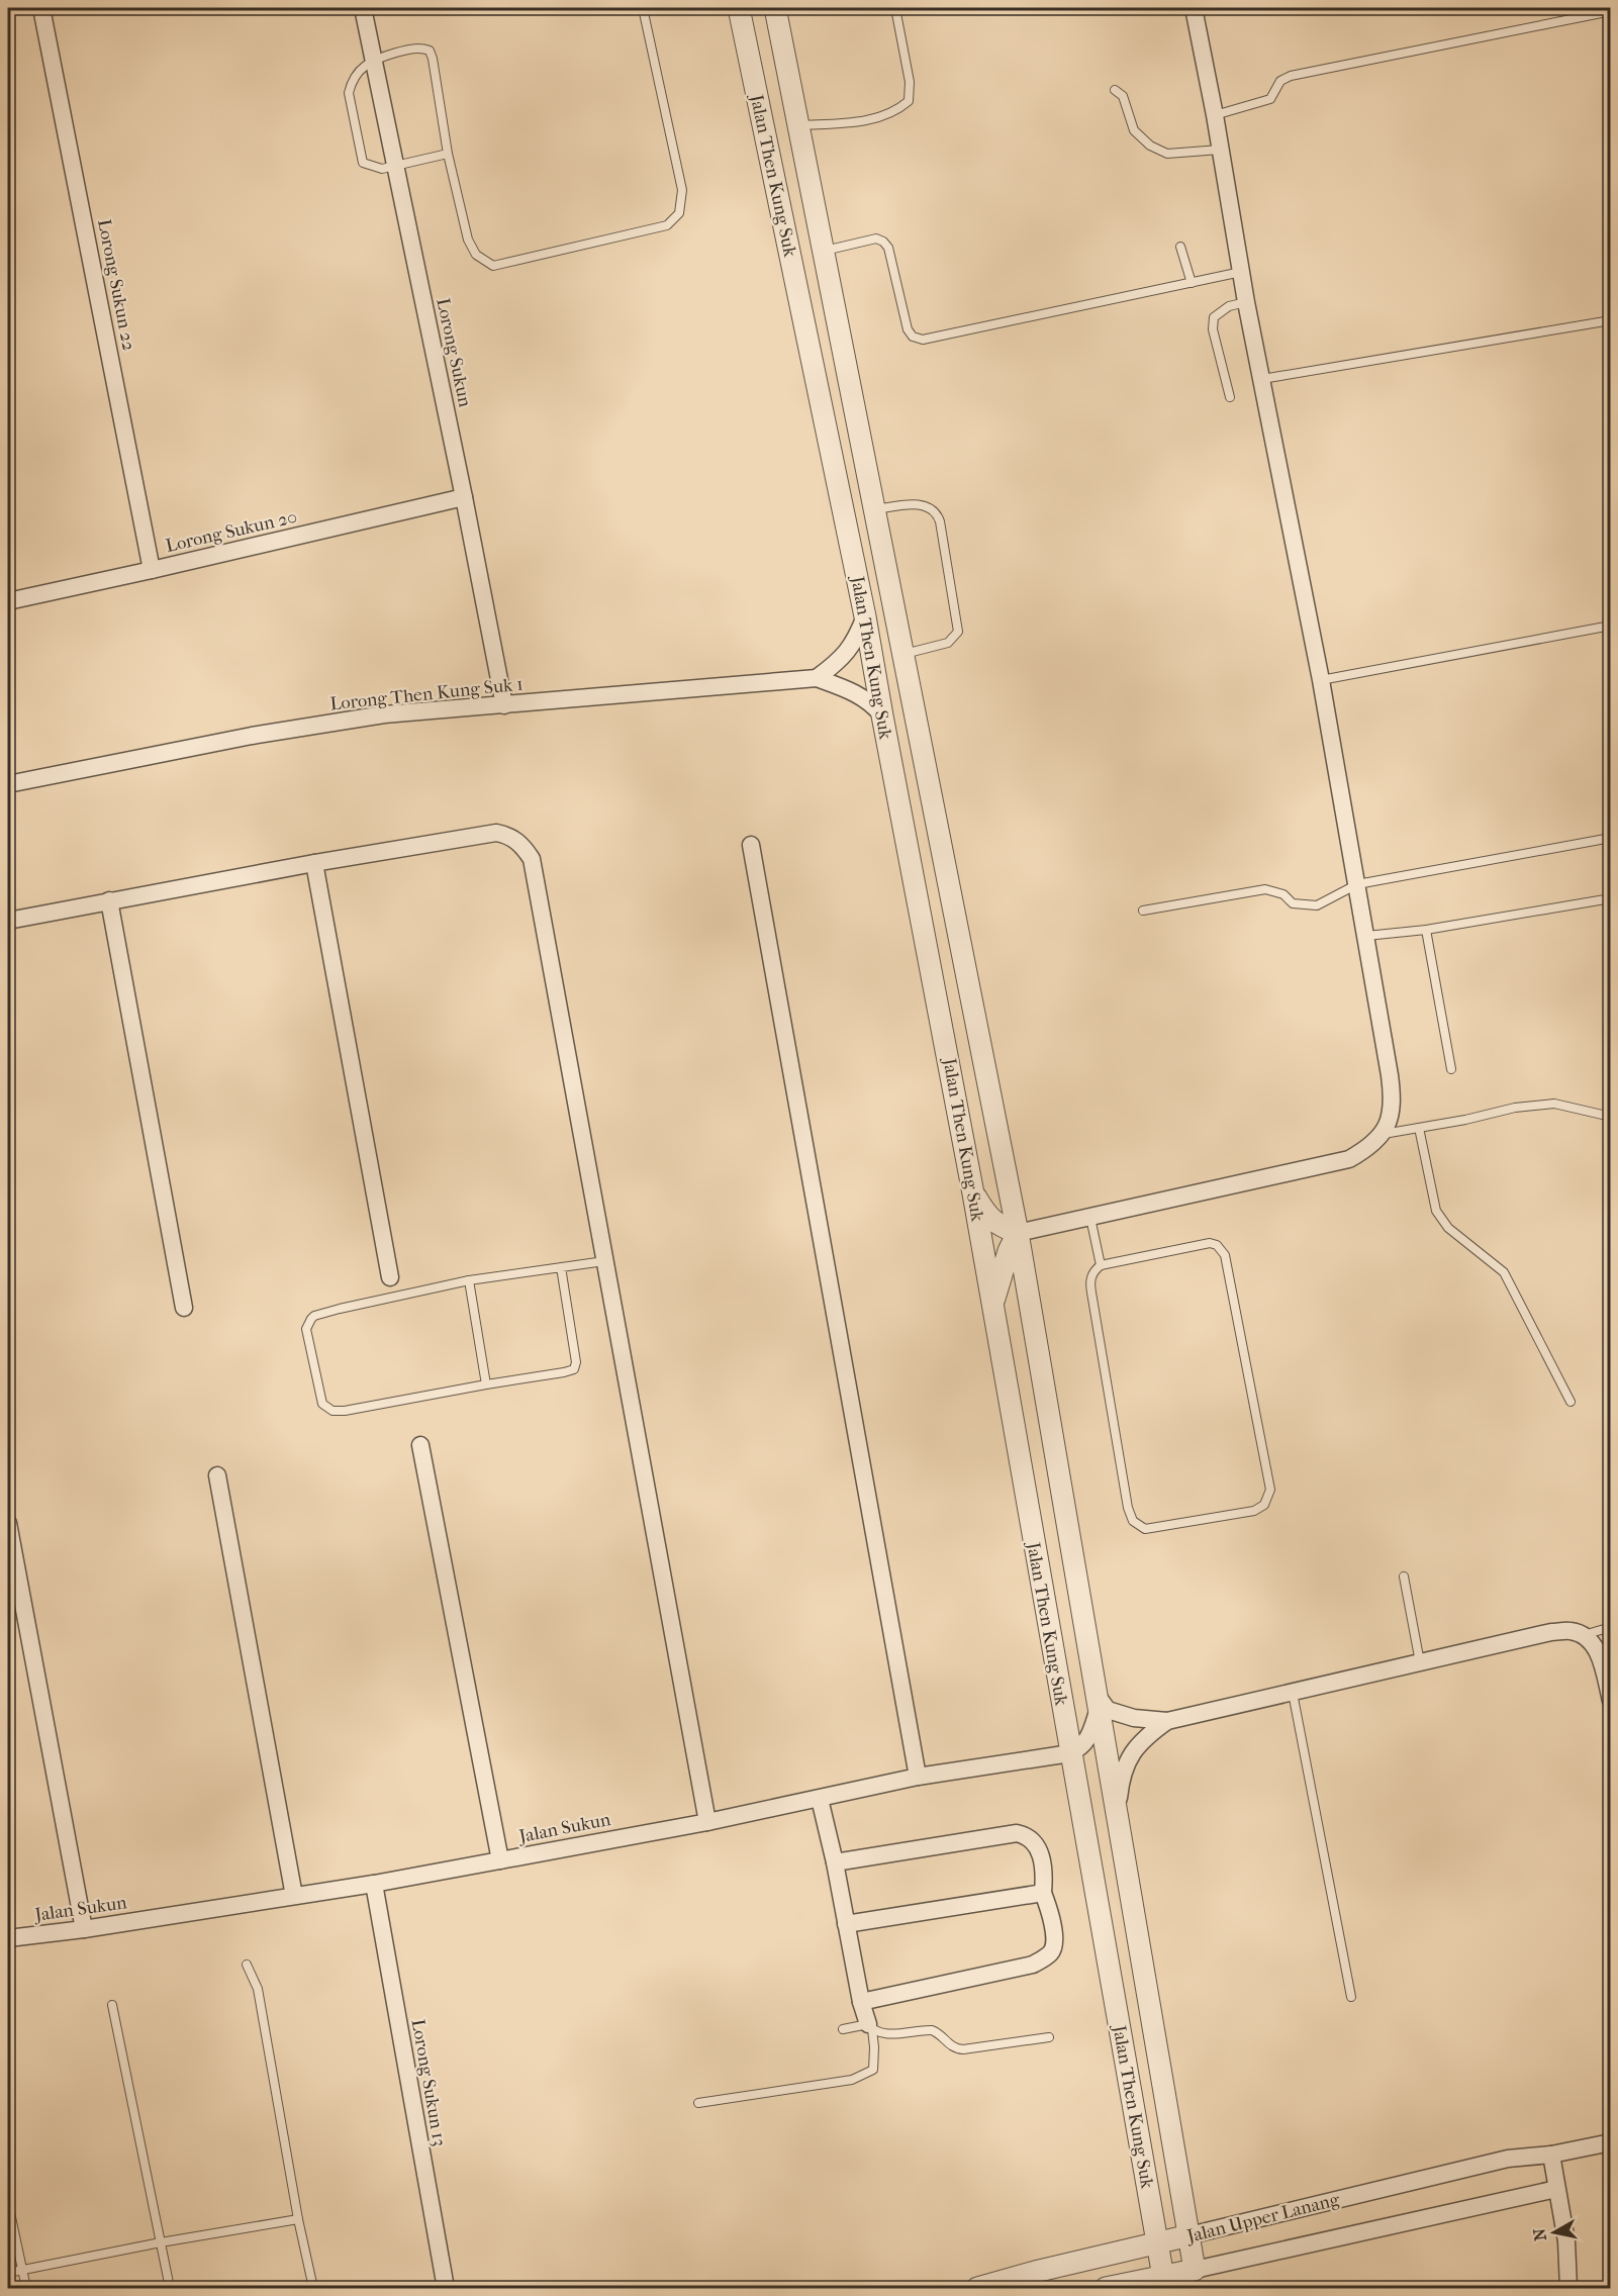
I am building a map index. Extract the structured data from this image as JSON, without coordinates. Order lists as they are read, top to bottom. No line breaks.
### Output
{"streets":{"street":["Jalan Then Kung Suk","Lorong Sukun 22","Lorong Sukun","Lorong Sukun 20","Lorong Then Kung Suk 1","Jalan Sukun","Lorong Sukun 13","Jalan Upper Lanang"]},"crossings":[["Jalan Then Kung Suk","Jalan Sukun"],["Jalan Then Kung Suk","Jalan Upper Lanang"],["Lorong Sukun 22","Lorong Sukun 20"],["Lorong Sukun","Lorong Sukun 20"],["Lorong Sukun","Lorong Then Kung Suk 1"],["Jalan Sukun","Lorong Sukun 13"]],"north":"left"}
